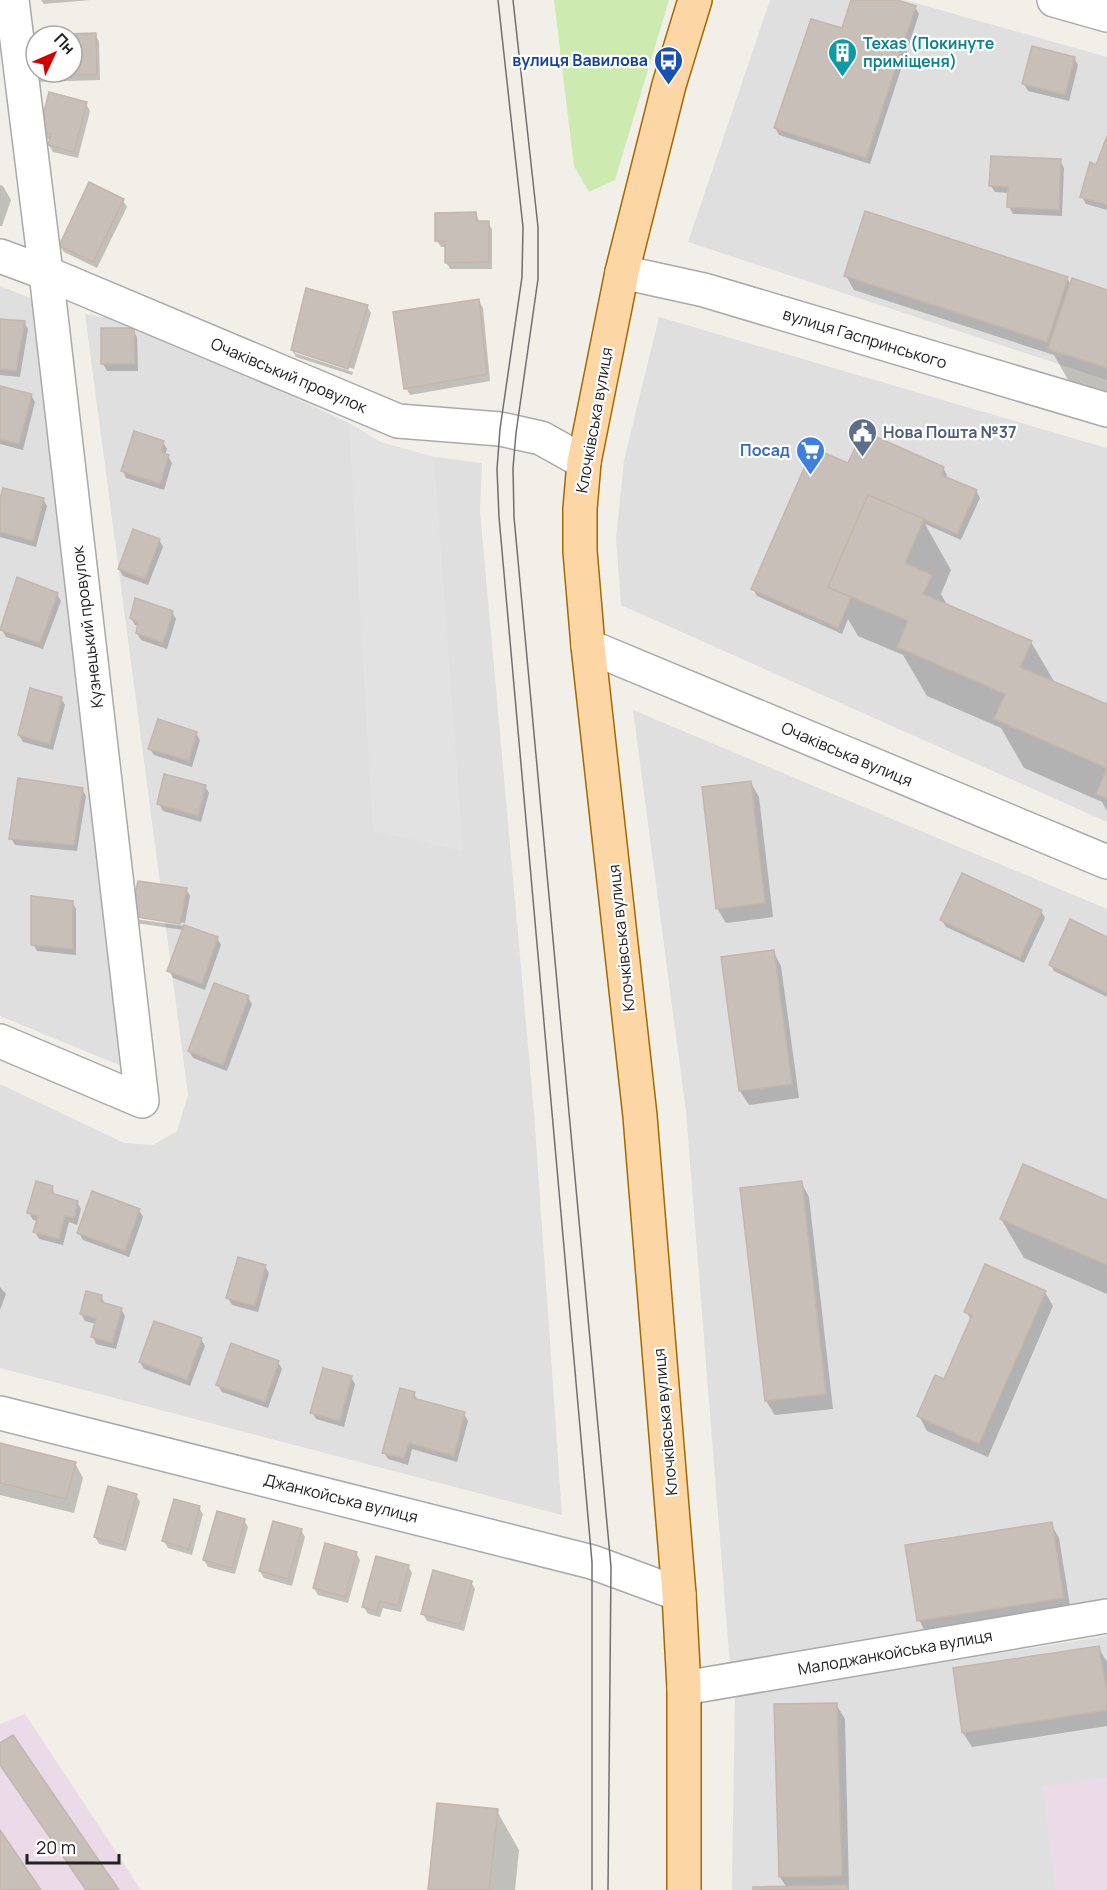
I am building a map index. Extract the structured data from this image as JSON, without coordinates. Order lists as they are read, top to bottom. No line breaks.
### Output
{"streets":{"main road":["Клочківська вулиця"],"street":["вулиця Гаспринського","Очаківський провулок","Кузнецький провулок","Очаківська вулиця","Джанкойська вулиця","Малоджанкойська вулиця"]},"crossings":[["вулиця Гаспринського","Клочківська вулиця"],["Очаківський провулок","Клочківська вулиця"],["Очаківський провулок","Кузнецький провулок"],["Клочківська вулиця","Очаківська вулиця"],["Клочківська вулиця","Джанкойська вулиця"],["Клочківська вулиця","Малоджанкойська вулиця"]],"places":{"building":["Texas (Покинуте приміщеня)"],"bus stop":["вулиця Вавилова"],"public building":["Нова Пошта №37"],"supermarket":["Посад"]},"scale_bar":"20 m","north":"top right"}
